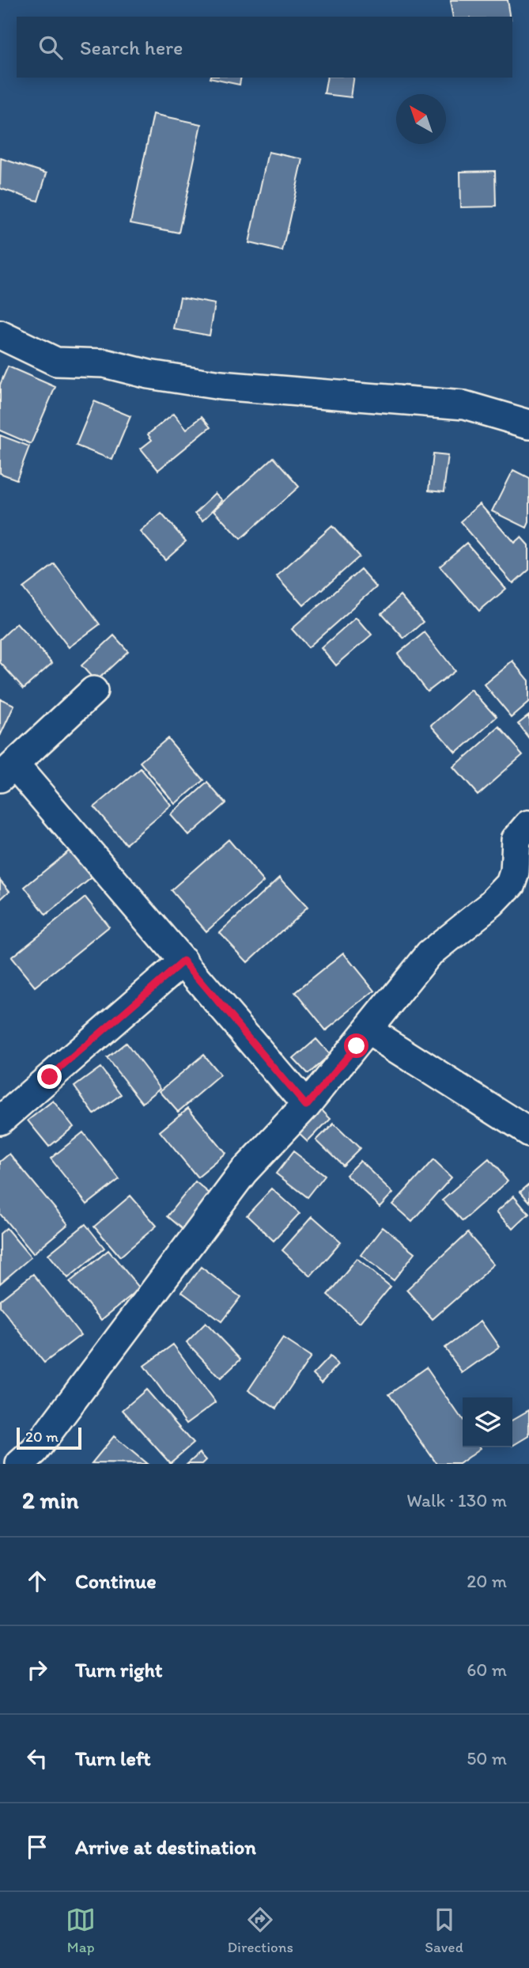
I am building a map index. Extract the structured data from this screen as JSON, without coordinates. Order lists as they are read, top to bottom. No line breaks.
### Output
{"scale_bar":"20 m","north":"top left","page":{"search":"Search here","scale":"20 m","heading":["2 min","Walk · 130 m"],"list":[["Continue","20 m"],["Turn right","60 m"],["Turn left","50 m"],"Arrive at destination"],"nav":["Map","Directions","Saved"]}}
